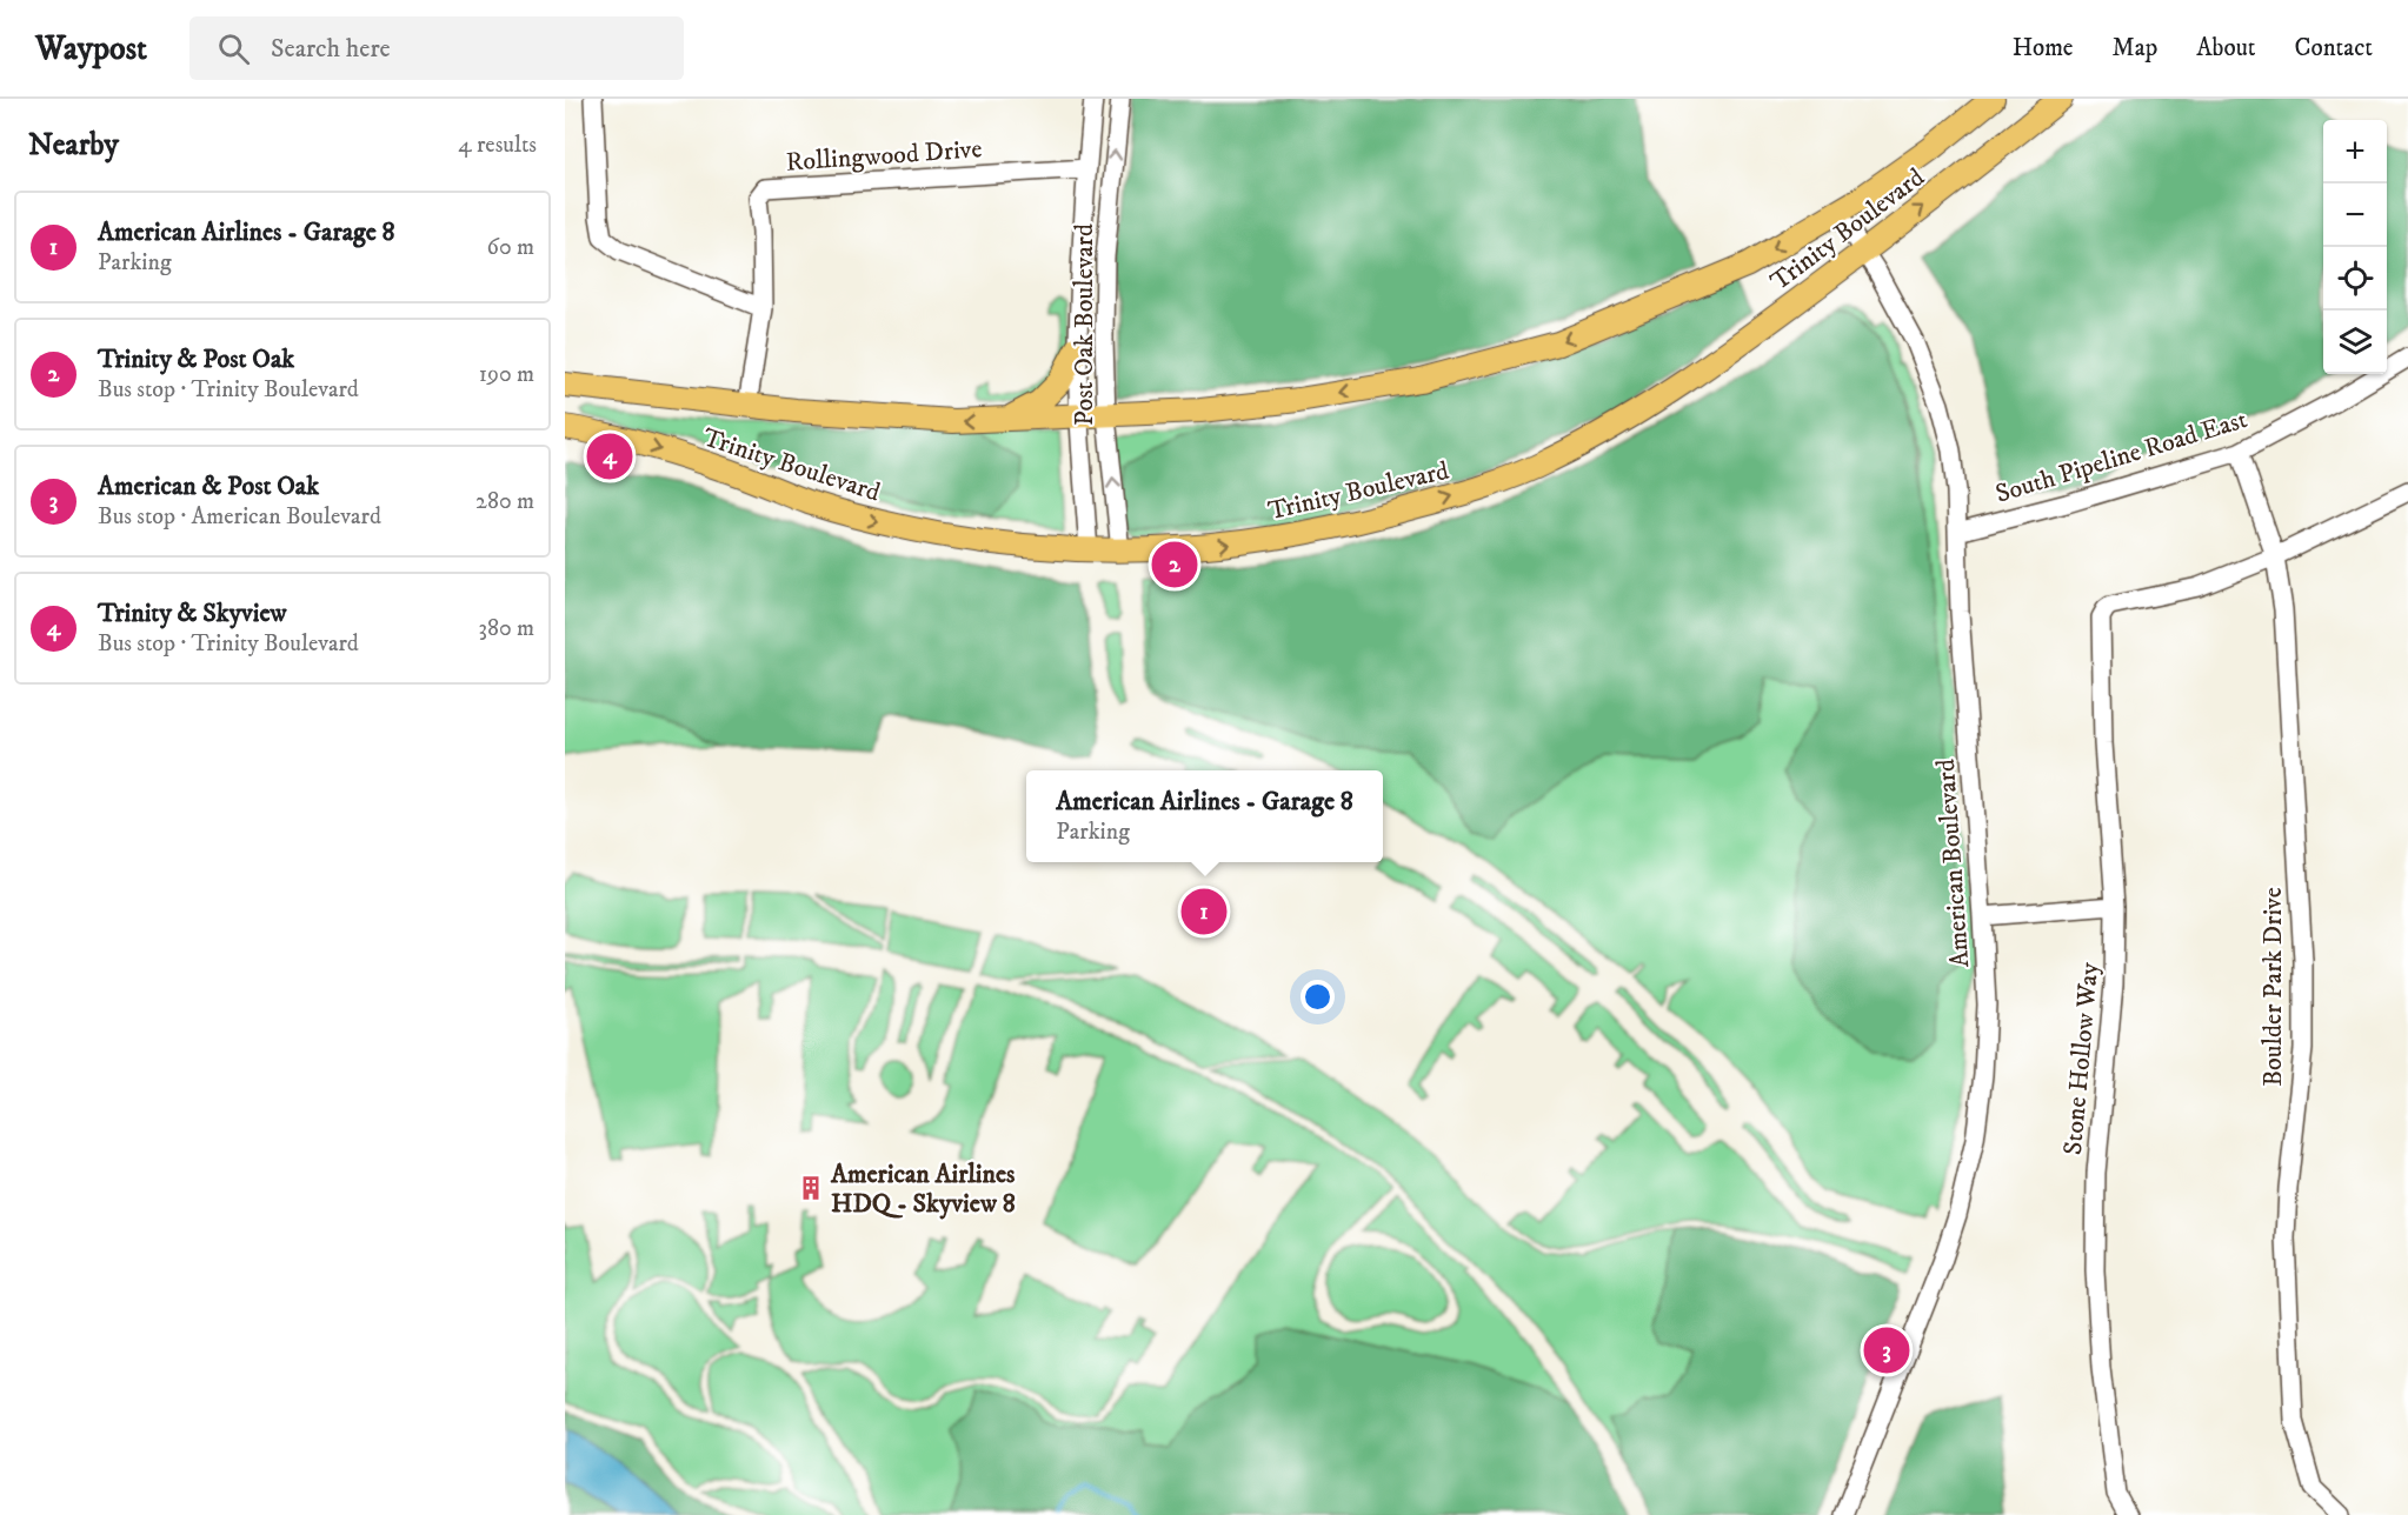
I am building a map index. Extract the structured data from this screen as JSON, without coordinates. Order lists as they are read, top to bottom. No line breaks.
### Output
{"streets":{"main road":["Trinity Boulevard"],"street":["Rollingwood Drive","Post Oak Boulevard","South Pipeline Road East","American Boulevard","Boulder Park Drive","Stone Hollow Way"]},"crossings":[["Rollingwood Drive","Trinity Boulevard"],["Rollingwood Drive","Post Oak Boulevard"],["Trinity Boulevard","Post Oak Boulevard"],["Trinity Boulevard","American Boulevard"],["South Pipeline Road East","American Boulevard"],["South Pipeline Road East","Boulder Park Drive"],["Boulder Park Drive","Stone Hollow Way"]],"places":{"building":["American Airlines HDQ - Skyview 8"]},"page":{"header":"Waypost","search":"Search here","nav":["Home","Map","About","Contact"],"heading":["Nearby","4 results"],"map_buttons":["+","−"],"list":[{"mark":"1","name":"American Airlines - Garage 8","note":"Parking","value":"60 m"},{"mark":"2","name":"Trinity & Post Oak","note":"Bus stop · Trinity Boulevard","value":"190 m"},{"mark":"3","name":"American & Post Oak","note":"Bus stop · American Boulevard","value":"280 m"},{"mark":"4","name":"Trinity & Skyview","note":"Bus stop · Trinity Boulevard","value":"380 m"}],"pins":["4","2","1","3"],"popup":["American Airlines - Garage 8","Parking"]}}
